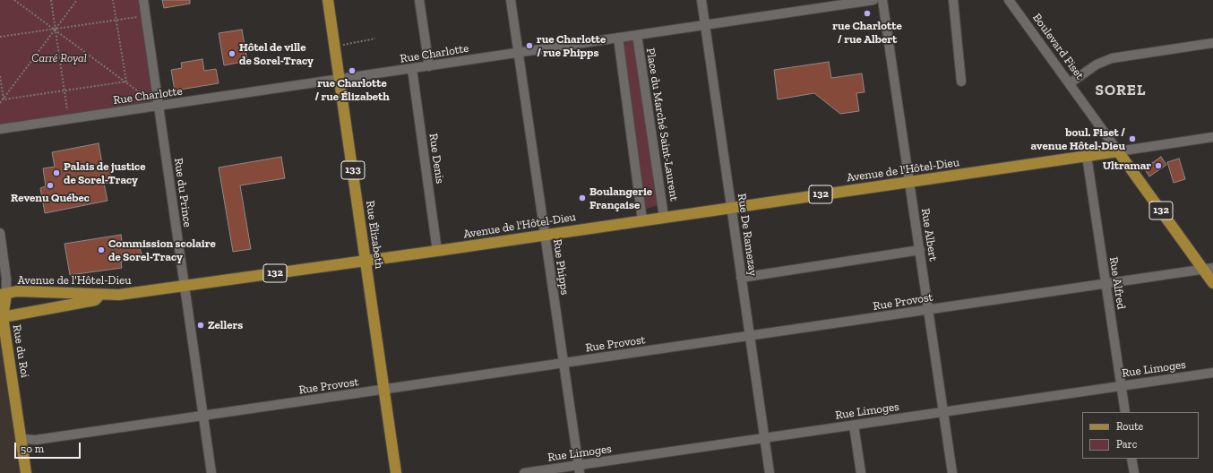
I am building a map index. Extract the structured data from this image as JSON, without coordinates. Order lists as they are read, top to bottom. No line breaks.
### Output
{"streets":{"main road":["Boulevard Fiset","133","Avenue de l'Hôtel-Dieu","132","Rue Élizabeth","Rue du Roi"],"street":["Rue Charlotte","Place du Marché Saint-Laurent","Rue Denis","Rue du Prince","Rue De Ramezay","Rue Albert","Rue Phipps","Rue Alfred","Rue Provost","Rue Limoges"]},"crossings":[["Boulevard Fiset","Avenue de l'Hôtel-Dieu"],["Boulevard Fiset","Rue Provost"],["Rue Charlotte","Place du Marché Saint-Laurent"],["Rue Charlotte","Rue Denis"],["Rue Charlotte","Rue du Prince"],["Rue Charlotte","Rue Élizabeth"],["Rue Charlotte","Rue De Ramezay"],["Rue Charlotte","Rue Phipps"],["Place du Marché Saint-Laurent","Avenue de l'Hôtel-Dieu"],["Rue Denis","Avenue de l'Hôtel-Dieu"],["Avenue de l'Hôtel-Dieu","Rue du Prince"],["Avenue de l'Hôtel-Dieu","Rue Élizabeth"],["Avenue de l'Hôtel-Dieu","Rue De Ramezay"],["Avenue de l'Hôtel-Dieu","Rue Albert"],["Avenue de l'Hôtel-Dieu","Rue Phipps"],["Avenue de l'Hôtel-Dieu","Rue Alfred"],["Avenue de l'Hôtel-Dieu","Rue du Roi"],["Rue du Prince","Rue Provost"],["Rue Élizabeth","Rue Provost"],["Rue De Ramezay","Rue Provost"],["Rue De Ramezay","Rue Limoges"],["Rue Albert","Rue Provost"],["Rue Albert","Rue Limoges"],["Rue Phipps","Rue Provost"],["Rue Phipps","Rue Limoges"],["Rue Alfred","Rue Provost"],["Rue Alfred","Rue Limoges"],["Rue Provost","Rue du Roi"]],"districts":["SOREL"],"parks":["Carré Royal"],"places":["rue Charlotte / rue Albert","rue Charlotte / rue Phipps","Hôtel de ville de Sorel-Tracy","rue Charlotte / rue Élizabeth","boul. Fiset / avenue Hôtel-Dieu","Ultramar","Palais de justice de Sorel-Tracy","Revenu Québec","Boulangerie Française","Commission scolaire de Sorel-Tracy","Zellers"],"legend":["Route","Parc"],"scale_bar":"50 m"}
